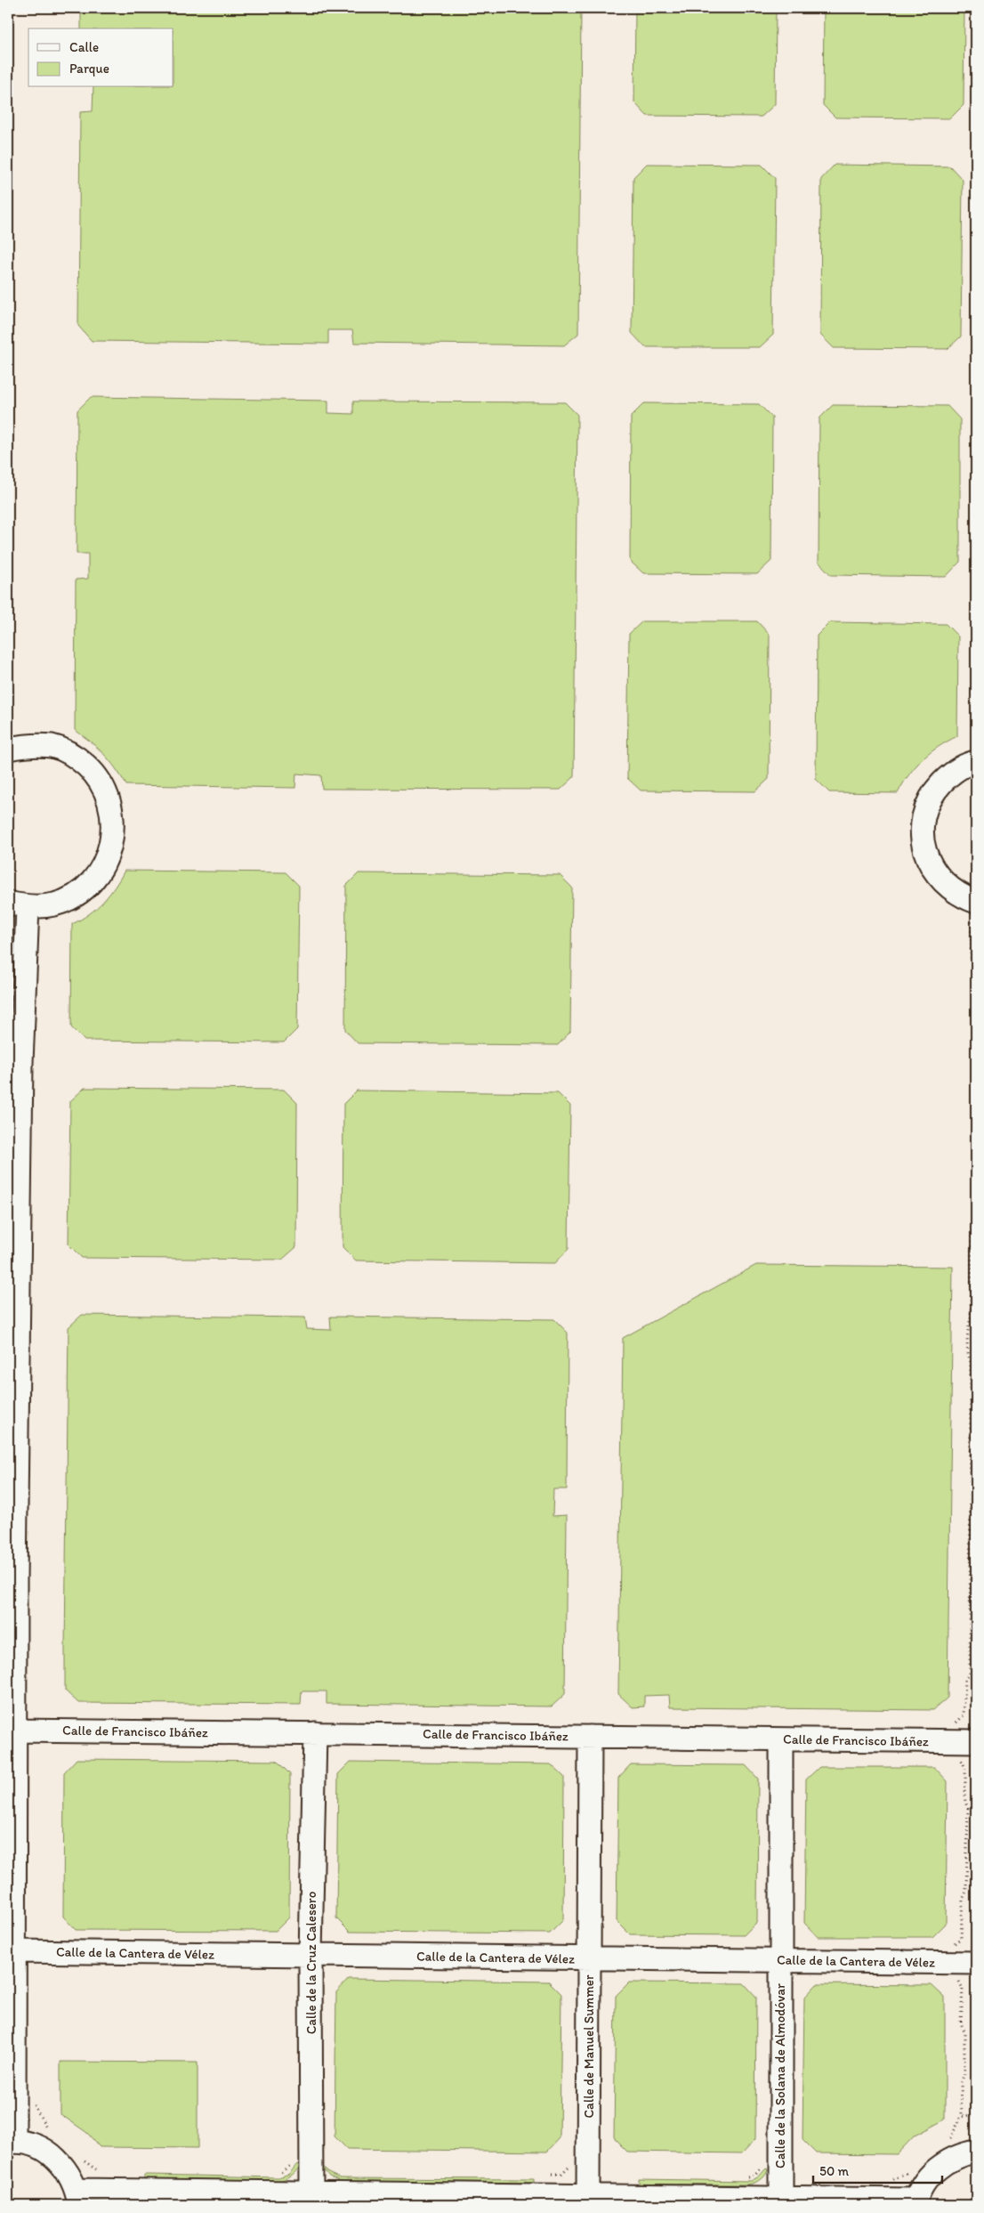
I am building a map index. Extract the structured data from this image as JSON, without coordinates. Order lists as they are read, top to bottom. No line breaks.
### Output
{"streets":{"street":["Calle de Francisco Ibáñez","Calle de la Cantera de Vélez","Calle de la Cruz Calesero","Calle de Manuel Summer","Calle de la Solana de Almodóvar"]},"crossings":[["Calle de Francisco Ibáñez","Calle de la Cruz Calesero"],["Calle de Francisco Ibáñez","Calle de Manuel Summer"],["Calle de Francisco Ibáñez","Calle de la Solana de Almodóvar"],["Calle de la Cantera de Vélez","Calle de la Cruz Calesero"],["Calle de la Cantera de Vélez","Calle de Manuel Summer"],["Calle de la Cantera de Vélez","Calle de la Solana de Almodóvar"]],"legend":["Calle","Parque"],"scale_bar":"50 m"}
